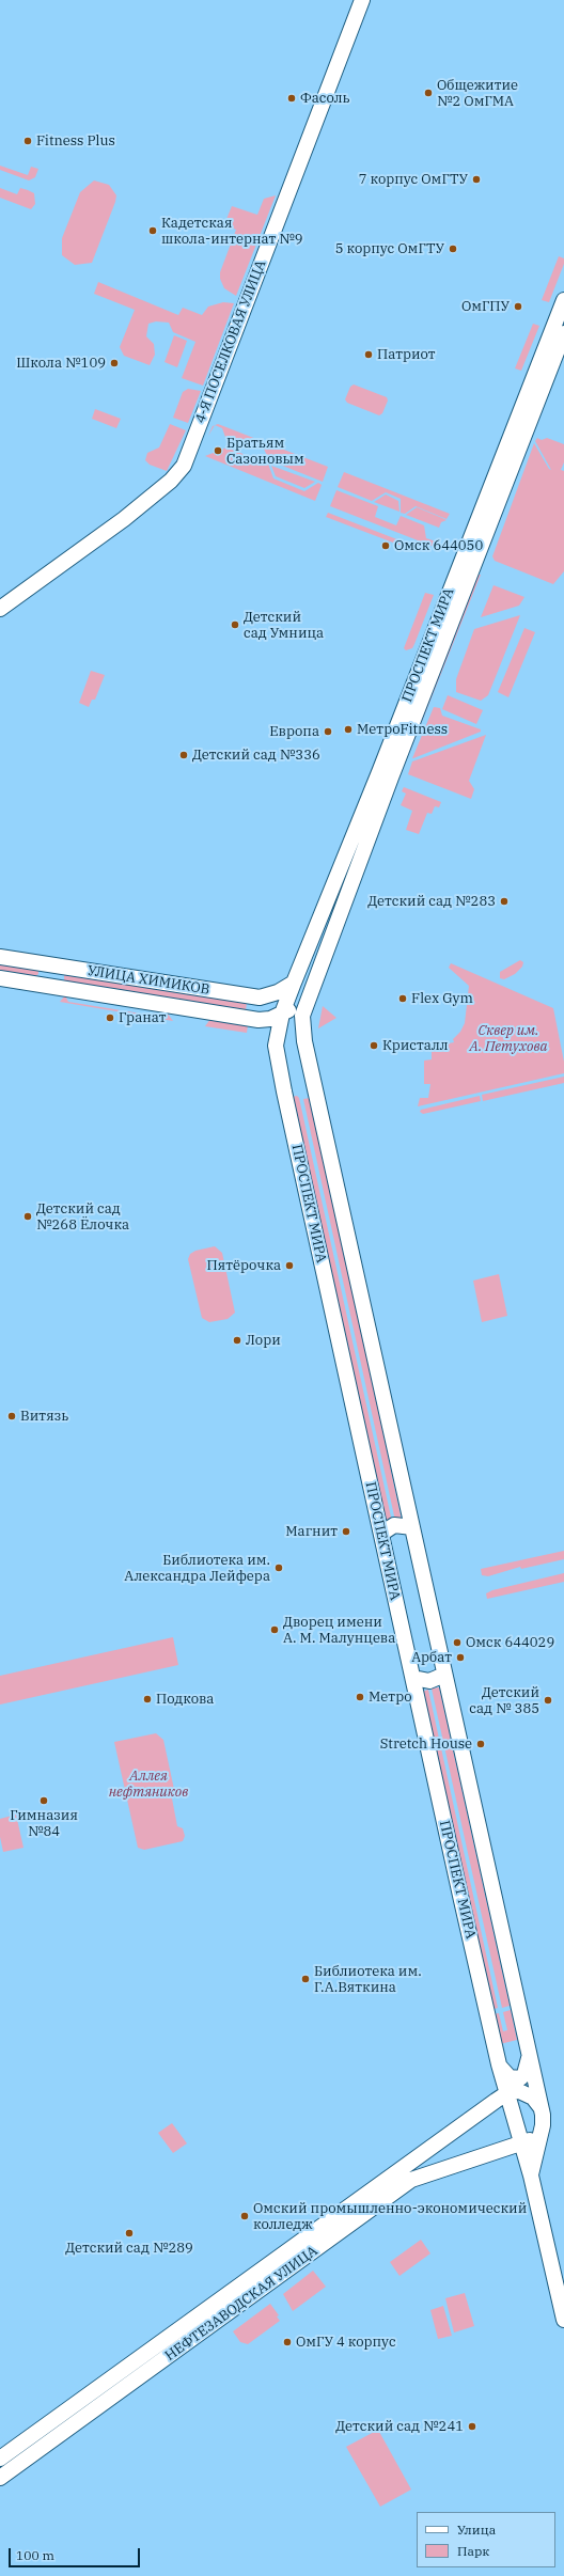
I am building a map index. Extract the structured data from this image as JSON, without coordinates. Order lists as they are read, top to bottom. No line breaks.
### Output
{"streets":{"main road":["4-Я ПОСЕЛКОВАЯ УЛИЦА","ПРОСПЕКТ МИРА","УЛИЦА ХИМИКОВ","НЕФТЕЗАВОДСКАЯ УЛИЦА"]},"crossings":[["ПРОСПЕКТ МИРА","УЛИЦА ХИМИКОВ"],["ПРОСПЕКТ МИРА","НЕФТЕЗАВОДСКАЯ УЛИЦА"]],"parks":["Сквер им. А. Петухова","Аллея нефтяников"],"places":["Общежитие №2 ОмГМА","Фасоль","Fitness Plus","7 корпус ОмГТУ","Кадетская школа-интернат №9","5 корпус ОмГТУ","ОмГПУ","Патриот","Школа №109","Братьям Сазоновым","Омск 644050","Детский сад Умница","МетроFitness","Европа","Детский сад №336","Детский сад №283","Flex Gym","Гранат","Кристалл","Детский сад №268 Ёлочка","Пятёрочка","Лори","Витязь","Магнит","Библиотека им. Александра Лейфера","Дворец имени А. М. Малунцева","Омск 644029","Арбат","Метро","Подкова","Детский сад № 385","Stretch House","Гимназия №84","Библиотека им. Г.А.Вяткина","Омский промышленно-экономический колледж","Детский сад №289","ОмГУ 4 корпус","Детский сад №241"],"legend":["Улица","Парк"],"scale_bar":"100 m"}
